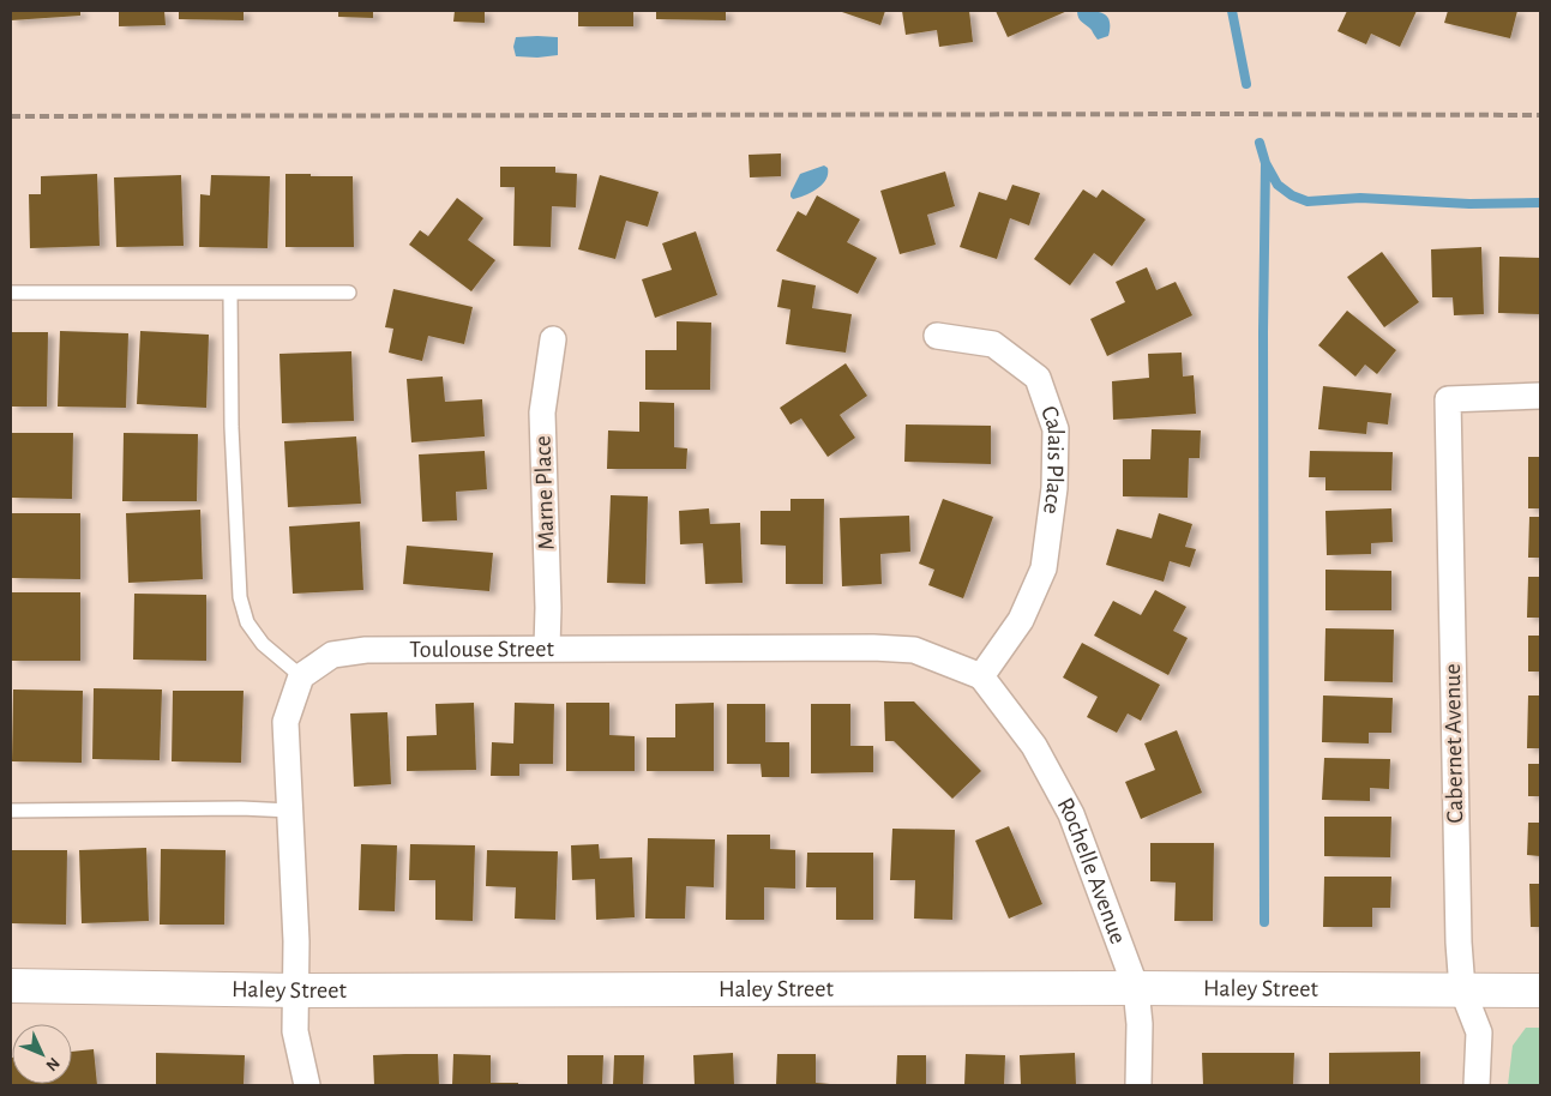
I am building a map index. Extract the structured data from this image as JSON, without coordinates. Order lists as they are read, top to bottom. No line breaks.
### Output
{"streets":{"street":["Calais Place","Marne Place","Toulouse Street","Cabernet Avenue","Rochelle Avenue","Haley Street"]},"crossings":[["Calais Place","Toulouse Street"],["Calais Place","Rochelle Avenue"],["Marne Place","Toulouse Street"],["Toulouse Street","Rochelle Avenue"],["Cabernet Avenue","Haley Street"],["Rochelle Avenue","Haley Street"]],"north":"bottom right"}
